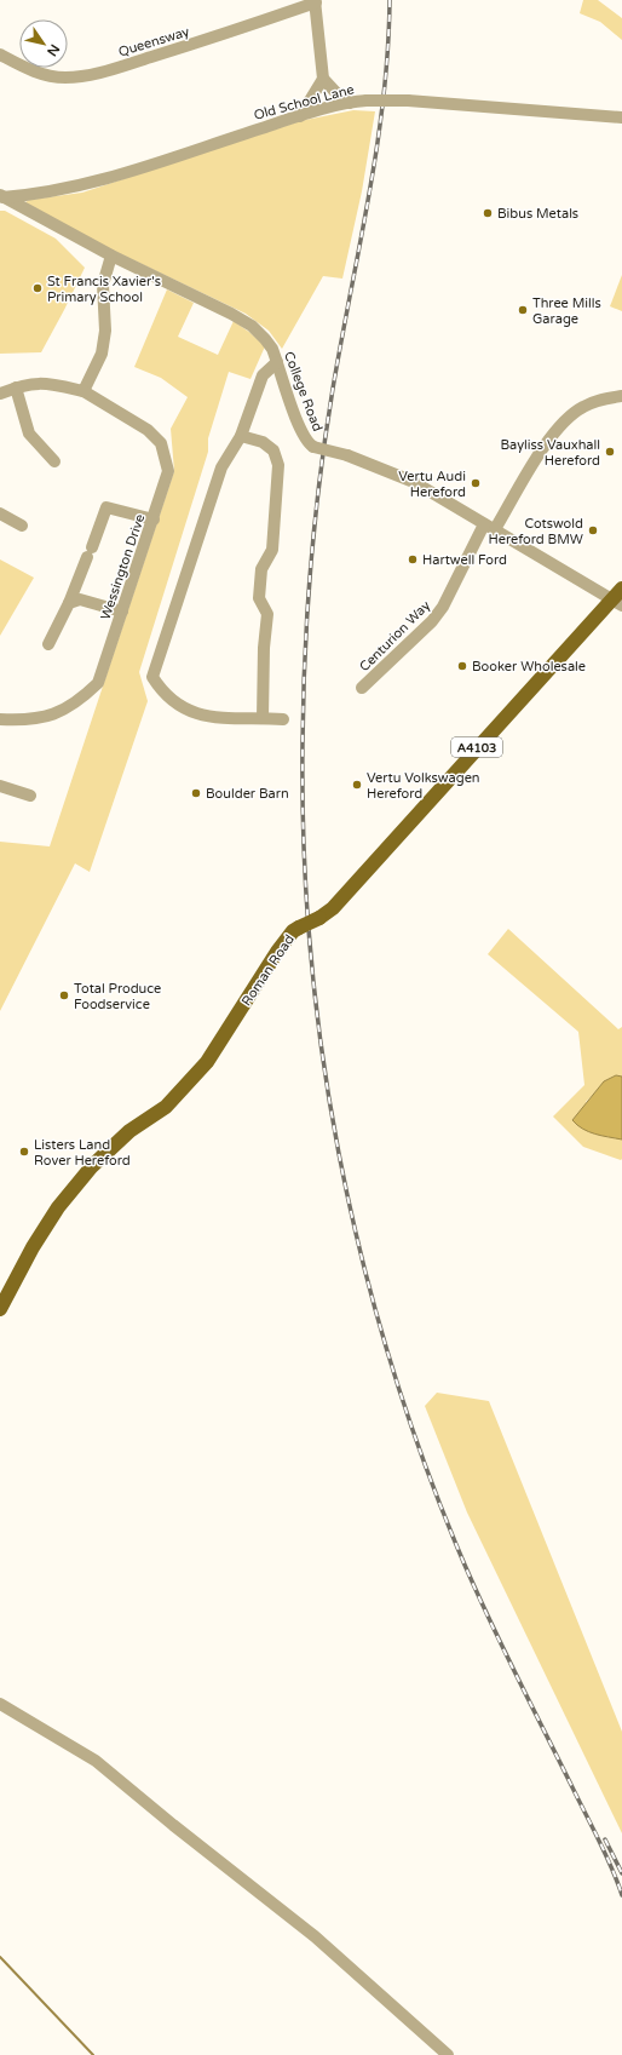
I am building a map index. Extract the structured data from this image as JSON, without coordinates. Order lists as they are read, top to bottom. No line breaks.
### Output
{"streets":{"main road":["A4103","Roman Road"],"street":["Queensway","Old School Lane","College Road","Wessington Drive","Centurion Way"]},"crossings":[["Old School Lane","College Road"],["College Road","Centurion Way"],["College Road","Roman Road"]],"places":["Bibus Metals","St Francis Xavier's Primary School","Three Mills Garage","Bayliss Vauxhall Hereford","Vertu Audi Hereford","Cotswold Hereford BMW","Hartwell Ford","Booker Wholesale","Vertu Volkswagen Hereford","Boulder Barn","Total Produce Foodservice","Listers Land Rover Hereford"],"north":"bottom right"}
